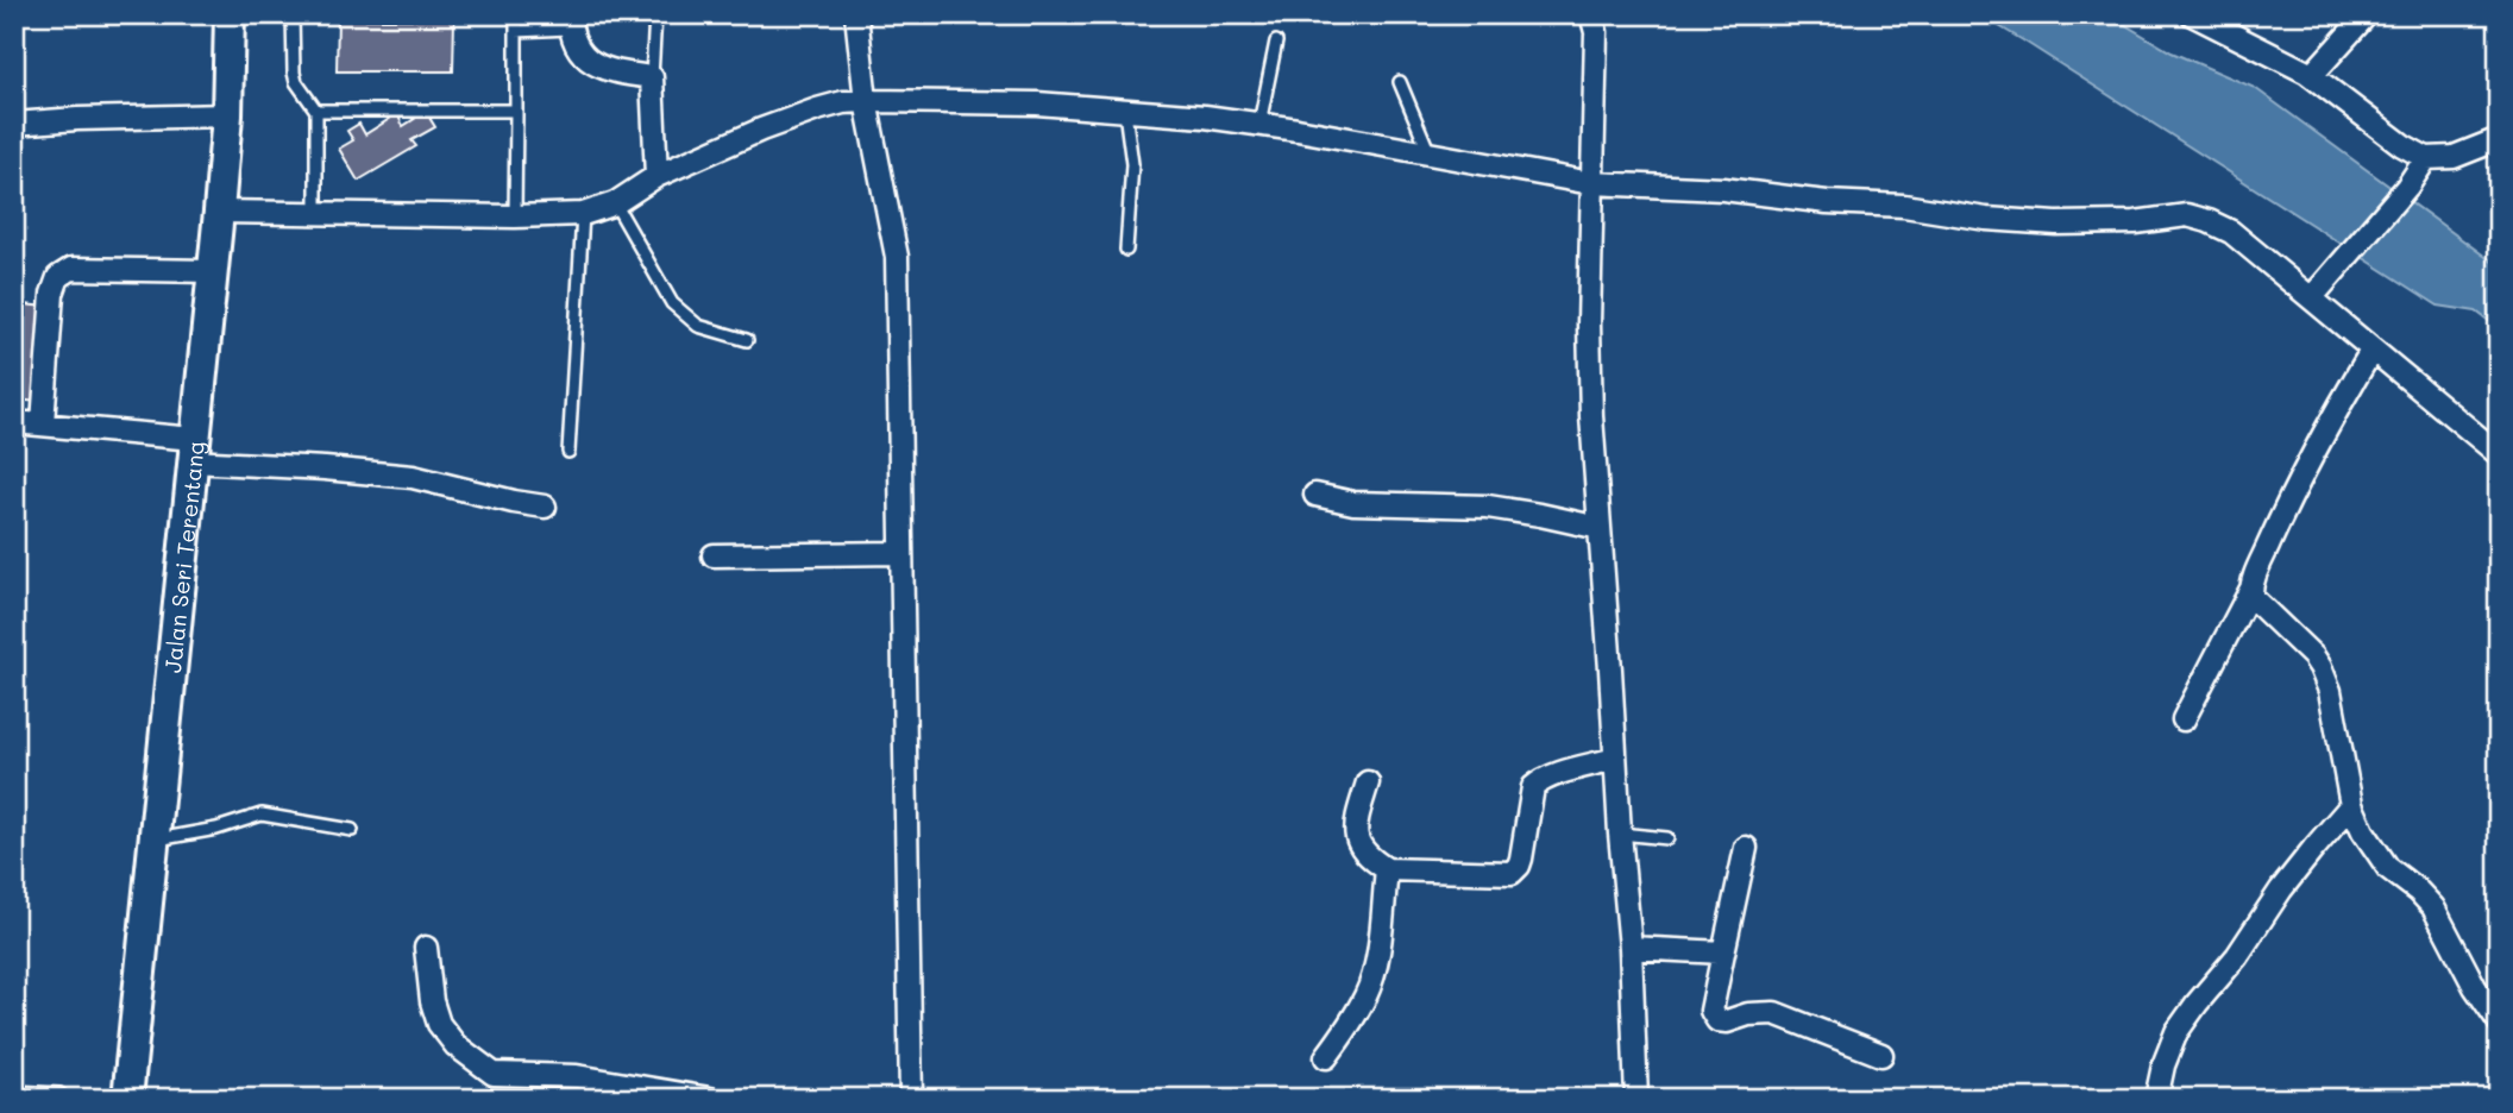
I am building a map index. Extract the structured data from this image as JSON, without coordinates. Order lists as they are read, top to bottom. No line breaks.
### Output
{"streets":{"street":["Jalan Seri Terentang"]}}
